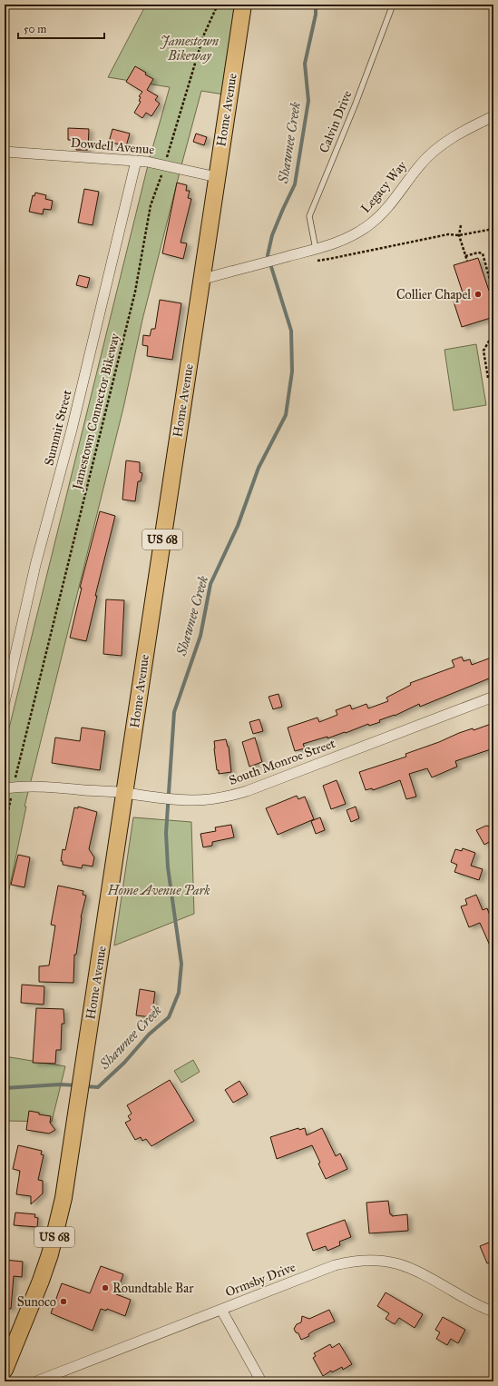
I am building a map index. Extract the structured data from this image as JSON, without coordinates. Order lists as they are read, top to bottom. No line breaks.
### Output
{"streets":{"main road":["Home Avenue","US 68"],"street":["Dowdell Avenue","Legacy Way","Summit Street","South Monroe Street","Ormsby Drive"],"lane":["Calvin Drive"],"path":["Jamestown Connector Bikeway"]},"crossings":[["Home Avenue","Dowdell Avenue"],["Home Avenue","Legacy Way"],["Home Avenue","South Monroe Street"],["Calvin Drive","Legacy Way"],["Dowdell Avenue","Jamestown Connector Bikeway"],["Dowdell Avenue","Summit Street"],["Jamestown Connector Bikeway","South Monroe Street"]],"water":["Shawnee Creek"],"parks":["Jamestown Bikeway","Home Avenue Park"],"places":["Collier Chapel","Roundtable Bar","Sunoco"],"scale_bar":"50 m"}
